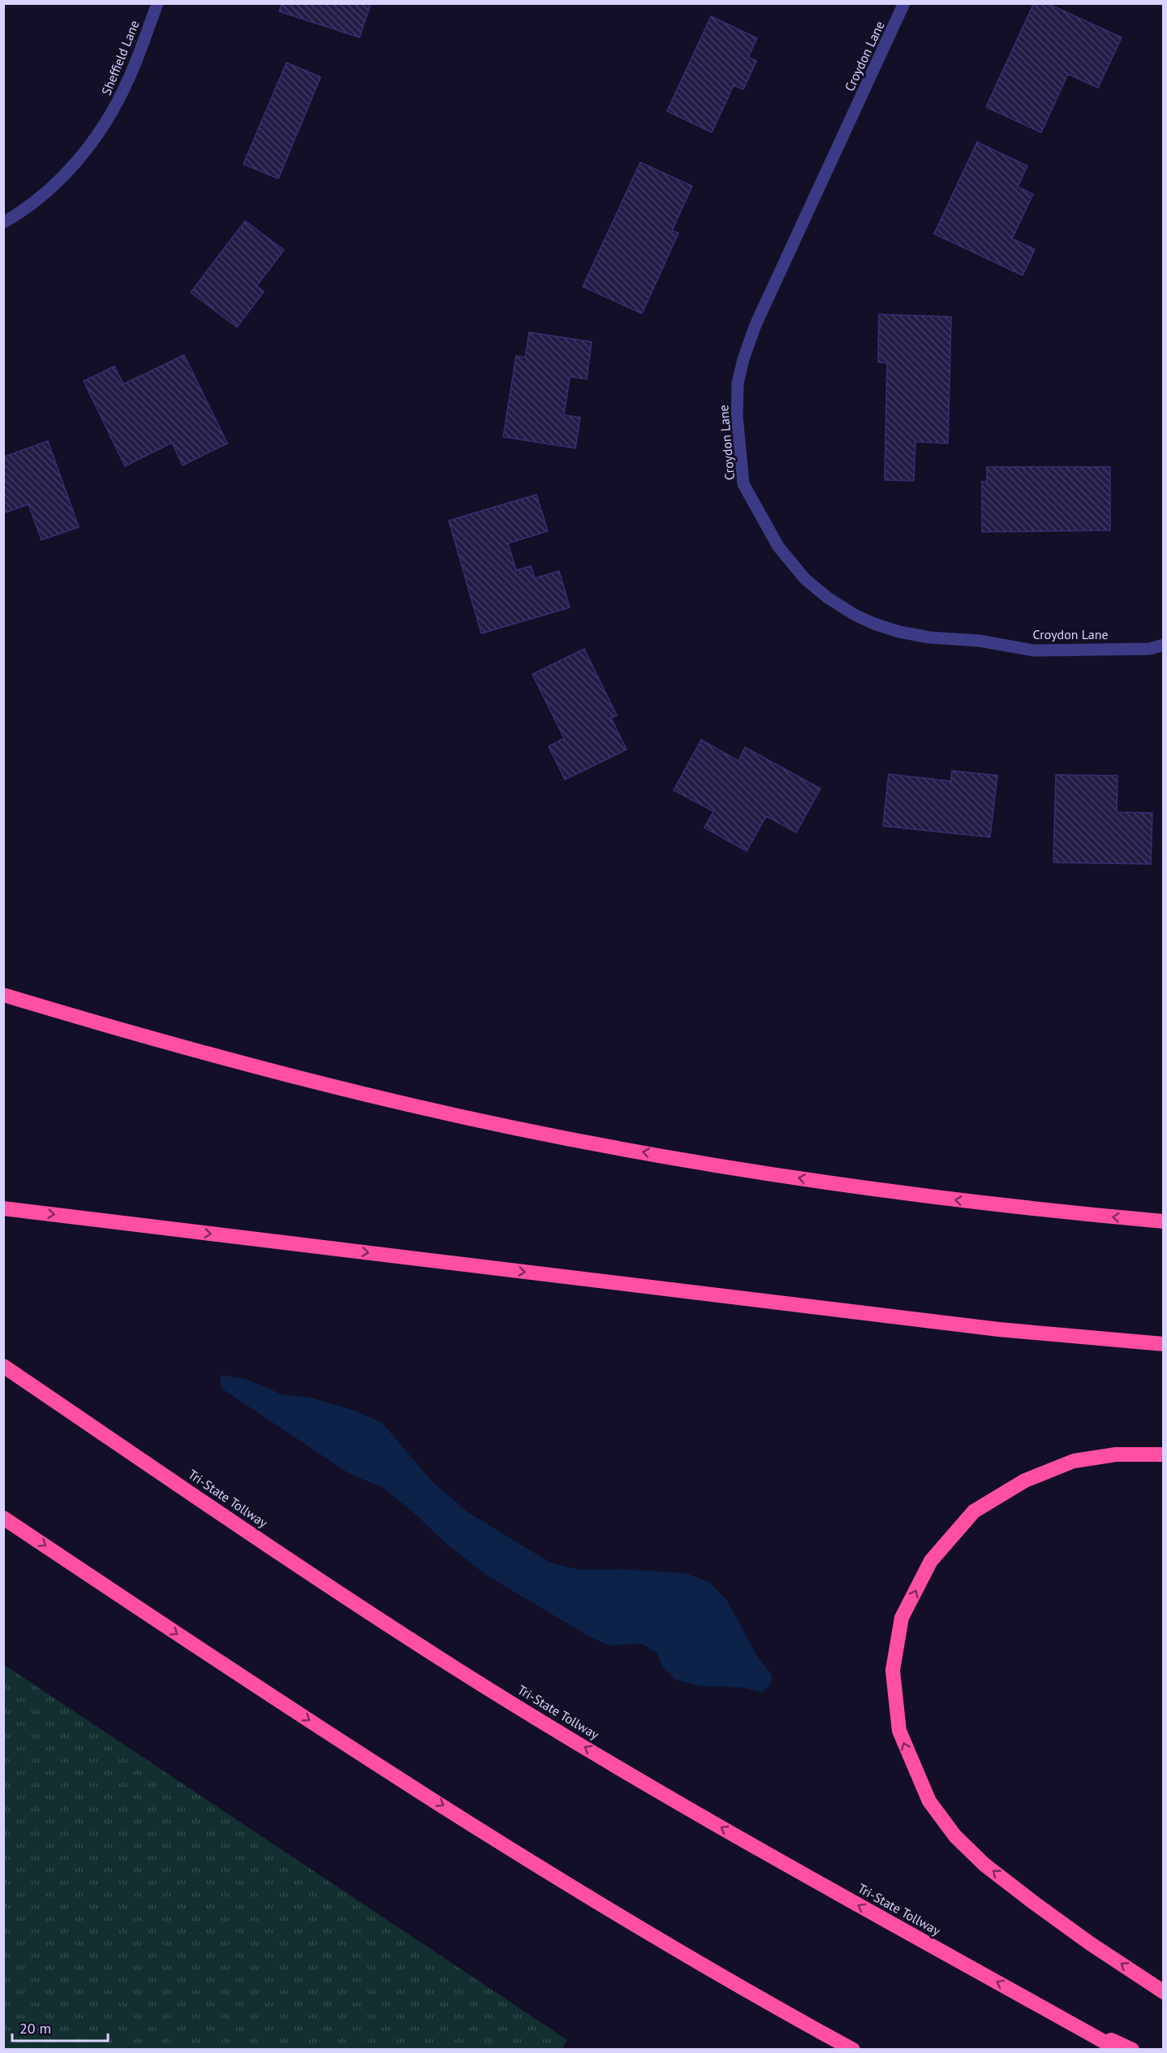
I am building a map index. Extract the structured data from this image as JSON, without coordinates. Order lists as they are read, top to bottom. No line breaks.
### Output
{"streets":{"highway":["Tri-State Tollway"],"street":["Croydon Lane","Sheffield Lane"]},"scale_bar":"20 m"}
